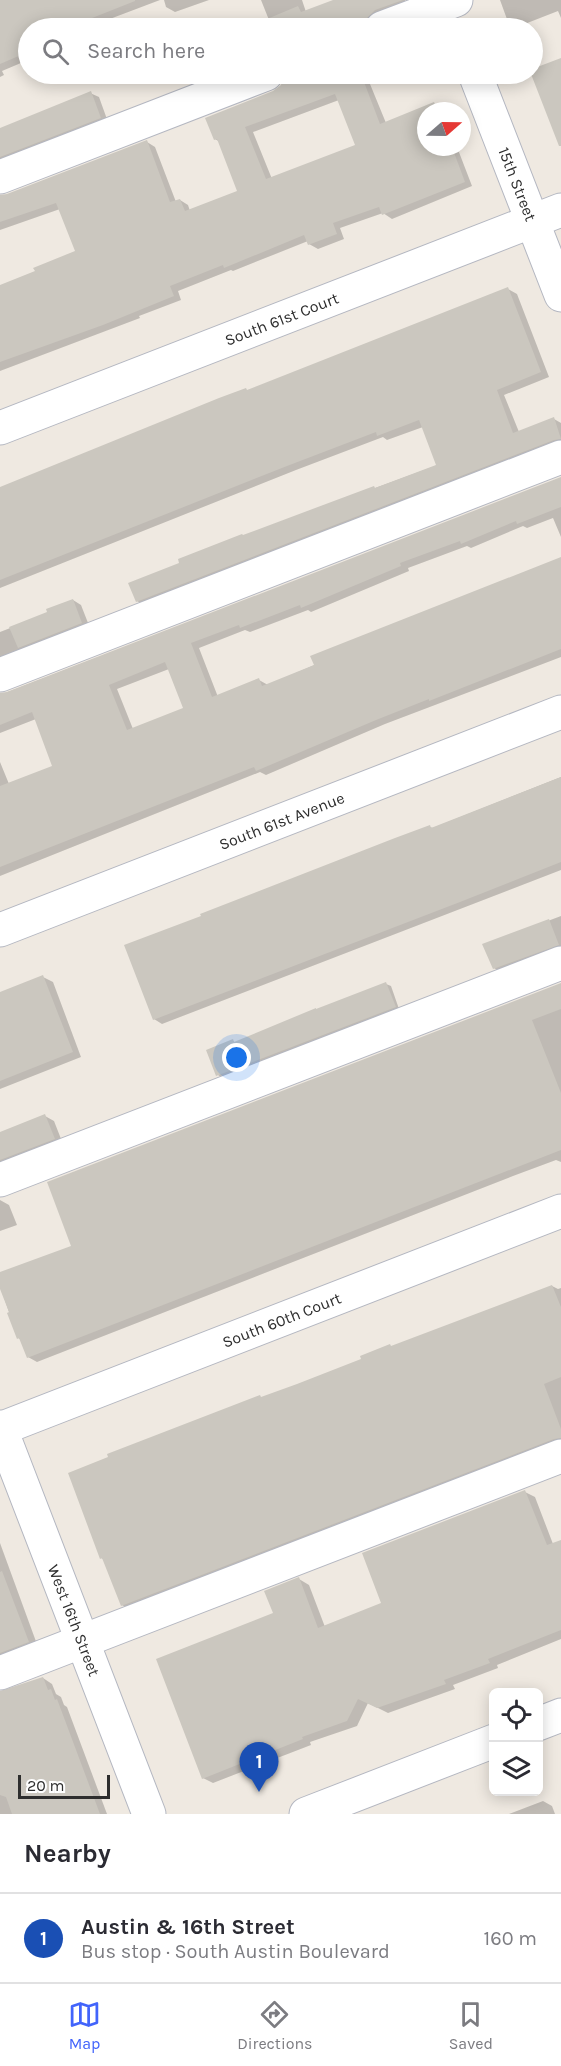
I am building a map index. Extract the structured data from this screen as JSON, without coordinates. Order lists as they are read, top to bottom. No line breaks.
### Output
{"streets":{"street":["15th Street","South 61st Court","South 61st Avenue","South 60th Court","West 16th Street"]},"crossings":[["15th Street","South 61st Court"],["South 60th Court","West 16th Street"]],"scale_bar":"20 m","north":"right","page":{"search":"Search here","pins":"1","scale":"20 m","heading":"Nearby","list":[{"mark":"1","name":"Austin & 16th Street","note":"Bus stop · South Austin Boulevard","value":"160 m"}],"nav":["Map","Directions","Saved"]}}
